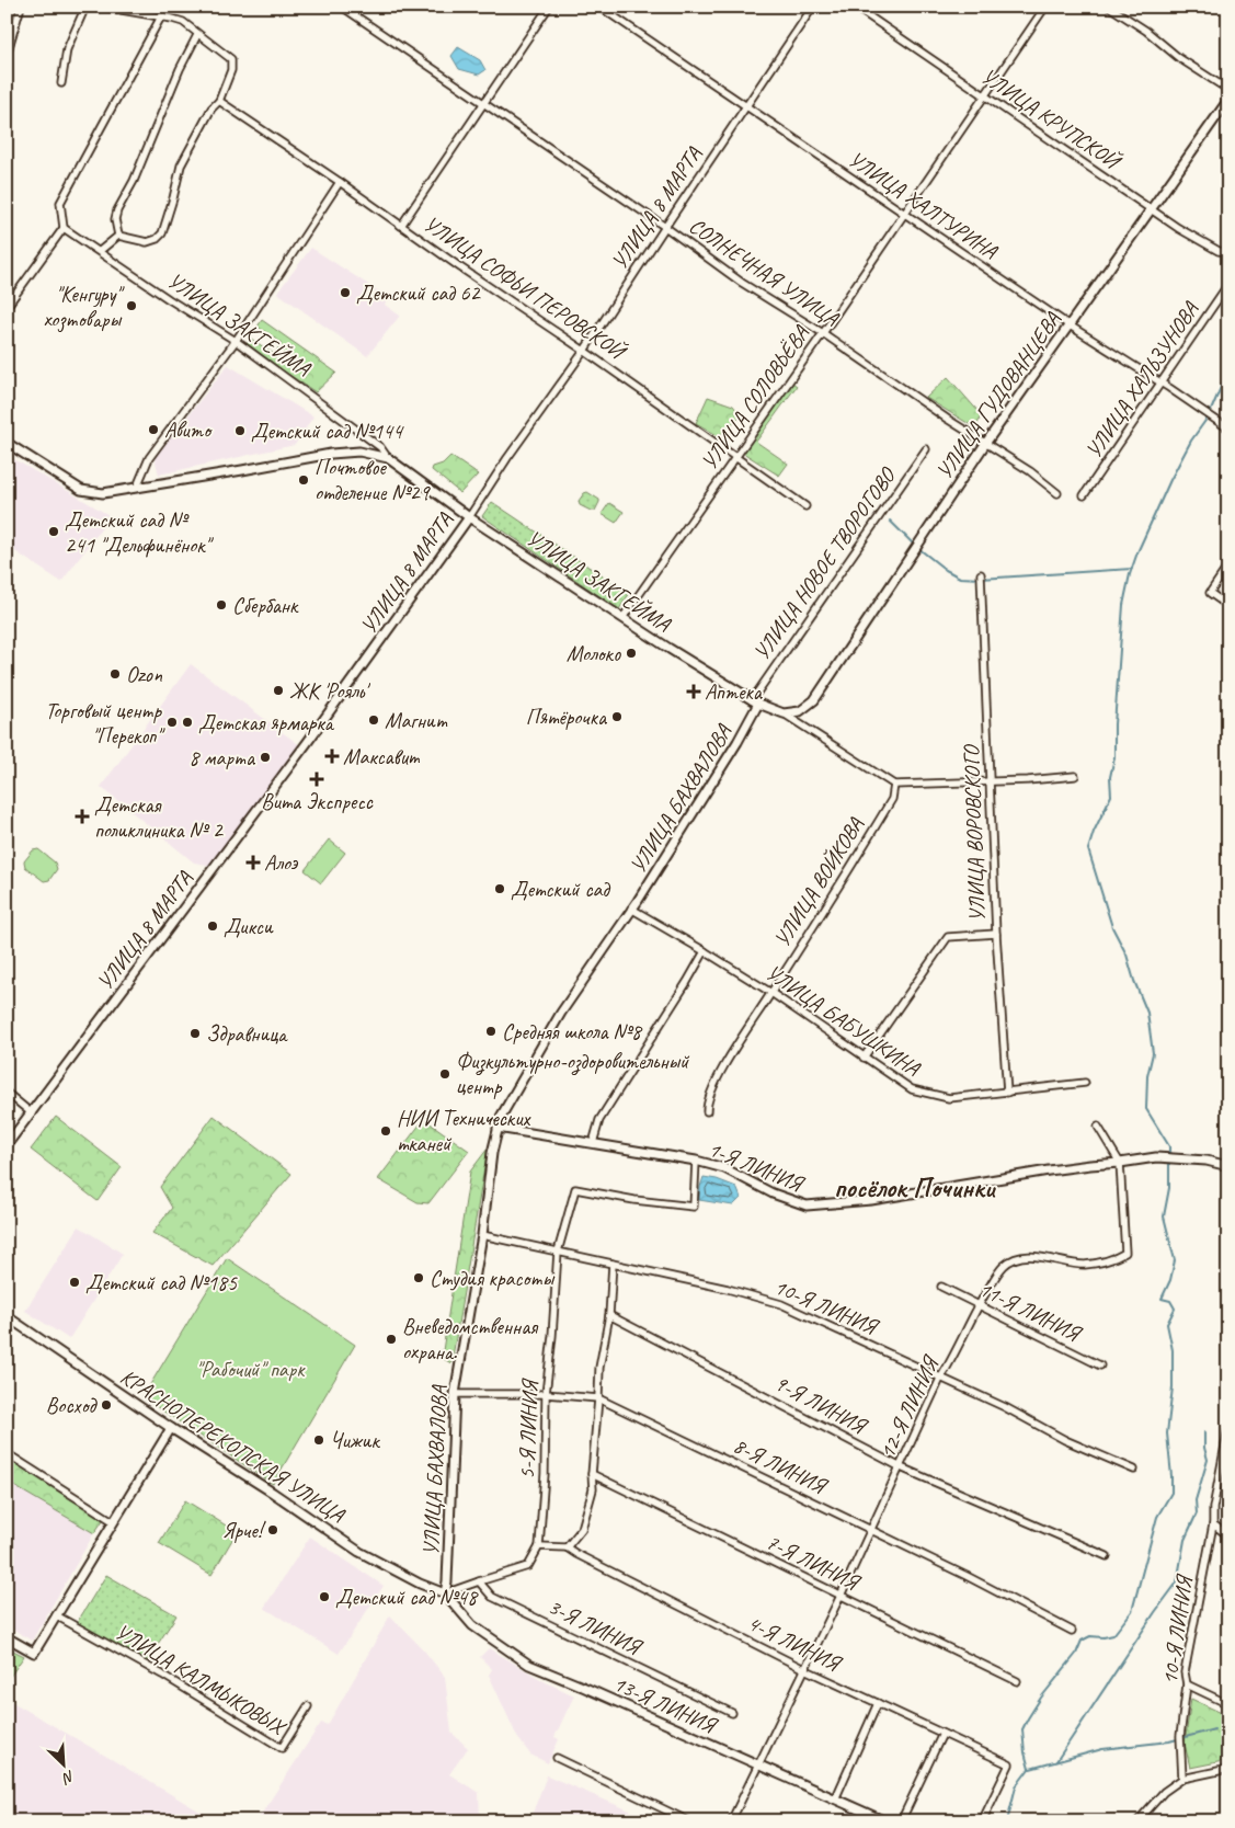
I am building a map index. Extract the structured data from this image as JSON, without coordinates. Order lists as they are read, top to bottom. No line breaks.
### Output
{"streets":{"street":["УЛИЦА КРУПСКОЙ","УЛИЦА ХАЛТУРИНА","УЛИЦА 8 МАРТА","СОЛНЕЧНАЯ УЛИЦА","УЛИЦА СОФЬИ ПЕРОВСКОЙ","УЛИЦА ЗАКГЕЙМА","УЛИЦА ХАЛЬЗУНОВА","УЛИЦА ГУДОВАНЦЕВА","УЛИЦА СОЛОВЬЁВА","УЛИЦА НОВОЕ ТВОРОГОВО","УЛИЦА БАХВАЛОВА","УЛИЦА ВОРОВСКОГО","УЛИЦА ВОЙКОВА","УЛИЦА БАБУШКИНА","1-Я ЛИНИЯ","10-Я ЛИНИЯ","11-Я ЛИНИЯ","9-Я ЛИНИЯ","12-Я ЛИНИЯ","5-Я ЛИНИЯ","КРАСНОПЕРЕКОПСКАЯ УЛИЦА","8-Я ЛИНИЯ","7-Я ЛИНИЯ","3-Я ЛИНИЯ","4-Я ЛИНИЯ","УЛИЦА КАЛМЫКОВЫХ","13-Я ЛИНИЯ"]},"crossings":[["УЛИЦА КРУПСКОЙ","УЛИЦА ГУДОВАНЦЕВА"],["УЛИЦА КРУПСКОЙ","УЛИЦА СОЛОВЬЁВА"],["УЛИЦА ХАЛТУРИНА","УЛИЦА 8 МАРТА"],["УЛИЦА ХАЛТУРИНА","УЛИЦА ХАЛЬЗУНОВА"],["УЛИЦА ХАЛТУРИНА","УЛИЦА ГУДОВАНЦЕВА"],["УЛИЦА ХАЛТУРИНА","УЛИЦА СОЛОВЬЁВА"],["УЛИЦА 8 МАРТА","СОЛНЕЧНАЯ УЛИЦА"],["УЛИЦА 8 МАРТА","УЛИЦА СОФЬИ ПЕРОВСКОЙ"],["УЛИЦА 8 МАРТА","УЛИЦА ЗАКГЕЙМА"],["СОЛНЕЧНАЯ УЛИЦА","УЛИЦА ГУДОВАНЦЕВА"],["СОЛНЕЧНАЯ УЛИЦА","УЛИЦА СОЛОВЬЁВА"],["УЛИЦА СОФЬИ ПЕРОВСКОЙ","УЛИЦА СОЛОВЬЁВА"],["УЛИЦА ЗАКГЕЙМА","УЛИЦА ГУДОВАНЦЕВА"],["УЛИЦА ЗАКГЕЙМА","УЛИЦА СОЛОВЬЁВА"],["УЛИЦА ЗАКГЕЙМА","УЛИЦА НОВОЕ ТВОРОГОВО"],["УЛИЦА ЗАКГЕЙМА","УЛИЦА БАХВАЛОВА"],["УЛИЦА НОВОЕ ТВОРОГОВО","УЛИЦА БАХВАЛОВА"],["УЛИЦА БАХВАЛОВА","УЛИЦА БАБУШКИНА"],["УЛИЦА БАХВАЛОВА","1-Я ЛИНИЯ"],["УЛИЦА БАХВАЛОВА","10-Я ЛИНИЯ"],["УЛИЦА БАХВАЛОВА","КРАСНОПЕРЕКОПСКАЯ УЛИЦА"],["УЛИЦА БАХВАЛОВА","8-Я ЛИНИЯ"],["УЛИЦА БАХВАЛОВА","13-Я ЛИНИЯ"],["УЛИЦА ВОРОВСКОГО","УЛИЦА БАБУШКИНА"],["УЛИЦА ВОЙКОВА","УЛИЦА БАБУШКИНА"],["1-Я ЛИНИЯ","12-Я ЛИНИЯ"],["1-Я ЛИНИЯ","5-Я ЛИНИЯ"],["10-Я ЛИНИЯ","12-Я ЛИНИЯ"],["10-Я ЛИНИЯ","5-Я ЛИНИЯ"],["11-Я ЛИНИЯ","12-Я ЛИНИЯ"],["9-Я ЛИНИЯ","12-Я ЛИНИЯ"],["12-Я ЛИНИЯ","8-Я ЛИНИЯ"],["12-Я ЛИНИЯ","7-Я ЛИНИЯ"],["12-Я ЛИНИЯ","4-Я ЛИНИЯ"],["12-Я ЛИНИЯ","13-Я ЛИНИЯ"],["5-Я ЛИНИЯ","8-Я ЛИНИЯ"],["КРАСНОПЕРЕКОПСКАЯ УЛИЦА","13-Я ЛИНИЯ"]],"districts":["посёлок Починки"],"parks":["\"Рабочий\" парк"],"places":{"other":["Детский сад 62","\"Кенгуру\" хозтовары","Авито","Детский сад №144","Почтовое отделение №29","Детский сад № 241 \"Дельфинёнок\"","Сбербанк","Молоко","Ozon","ЖК 'Рояль'","Пятёрочка","Магнит","Торговый центр \"Перекоп\"","Детская ярмарка","8 марта","Детский сад","Дикси","Средняя школа №8","Здравница","Физкультурно-оздоровительный центр","НИИ Технических тканей","Студия красоты","Детский сад №185","Вневедомственная охрана.","Восход","Чижик","Ярче!","Детский сад №48"],"health":["Аптека","Максавит","Вита Экспресс","Детская поликлиника № 2","Алоэ"]},"north":"bottom right"}
